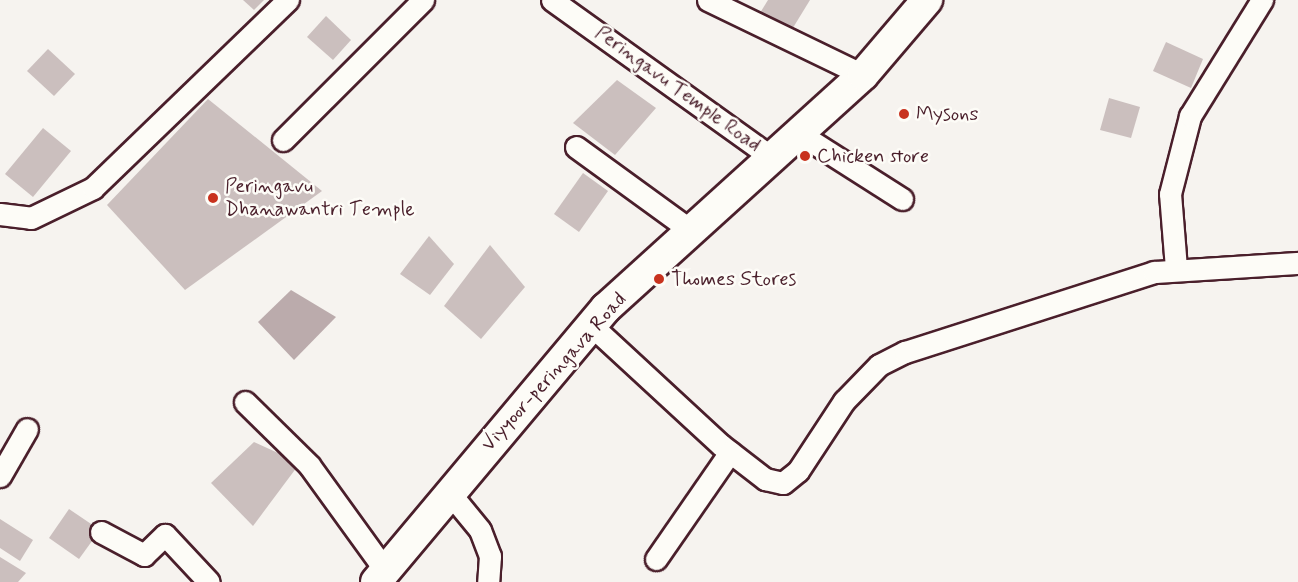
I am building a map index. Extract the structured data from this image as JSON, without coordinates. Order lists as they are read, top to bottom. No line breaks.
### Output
{"streets":{"street":["Peringavu Temple Road","Viyyoor-peringava Road"]},"crossings":[["Peringavu Temple Road","Viyyoor-peringava Road"]],"places":["Mysons","Chicken store","Peringavu Dhanawantri Temple","Thomes Stores"]}
